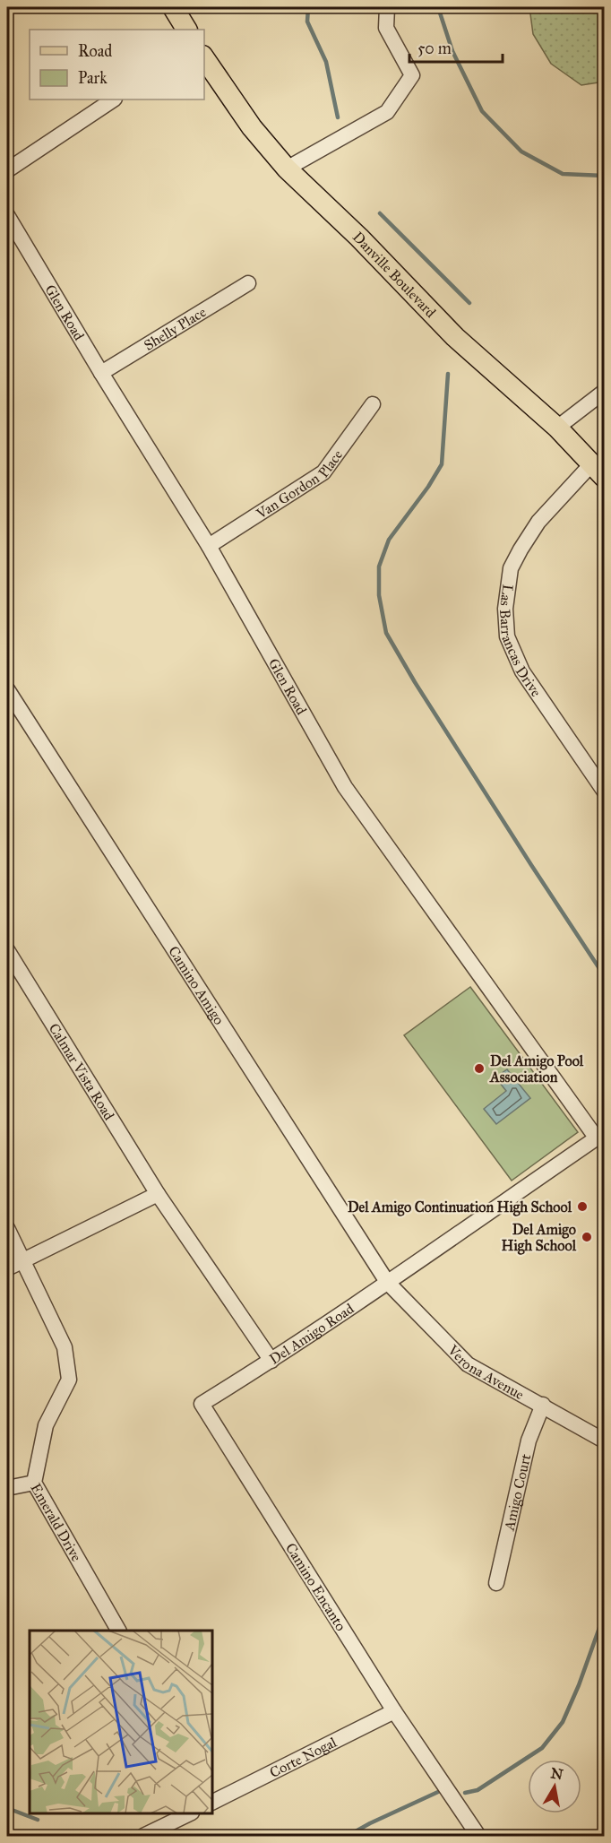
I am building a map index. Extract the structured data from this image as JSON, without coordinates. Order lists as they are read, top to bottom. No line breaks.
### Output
{"streets":{"main road":["Danville Boulevard"],"street":["Glen Road","Shelly Place","Van Gordon Place","Las Barrancas Drive","Camino Amigo","Calmar Vista Road","Del Amigo Road","Verona Avenue","Amigo Court","Emerald Drive","Camino Encanto","Corte Nogal"]},"crossings":[["Danville Boulevard","Las Barrancas Drive"],["Glen Road","Shelly Place"],["Glen Road","Van Gordon Place"],["Glen Road","Del Amigo Road"],["Camino Amigo","Del Amigo Road"],["Camino Amigo","Verona Avenue"],["Calmar Vista Road","Del Amigo Road"],["Del Amigo Road","Verona Avenue"],["Del Amigo Road","Camino Encanto"],["Verona Avenue","Amigo Court"],["Camino Encanto","Corte Nogal"]],"places":["Del Amigo Pool Association","Del Amigo Continuation High School","Del Amigo High School"],"legend":["Road","Park"],"scale_bar":"50 m","north":"top"}
